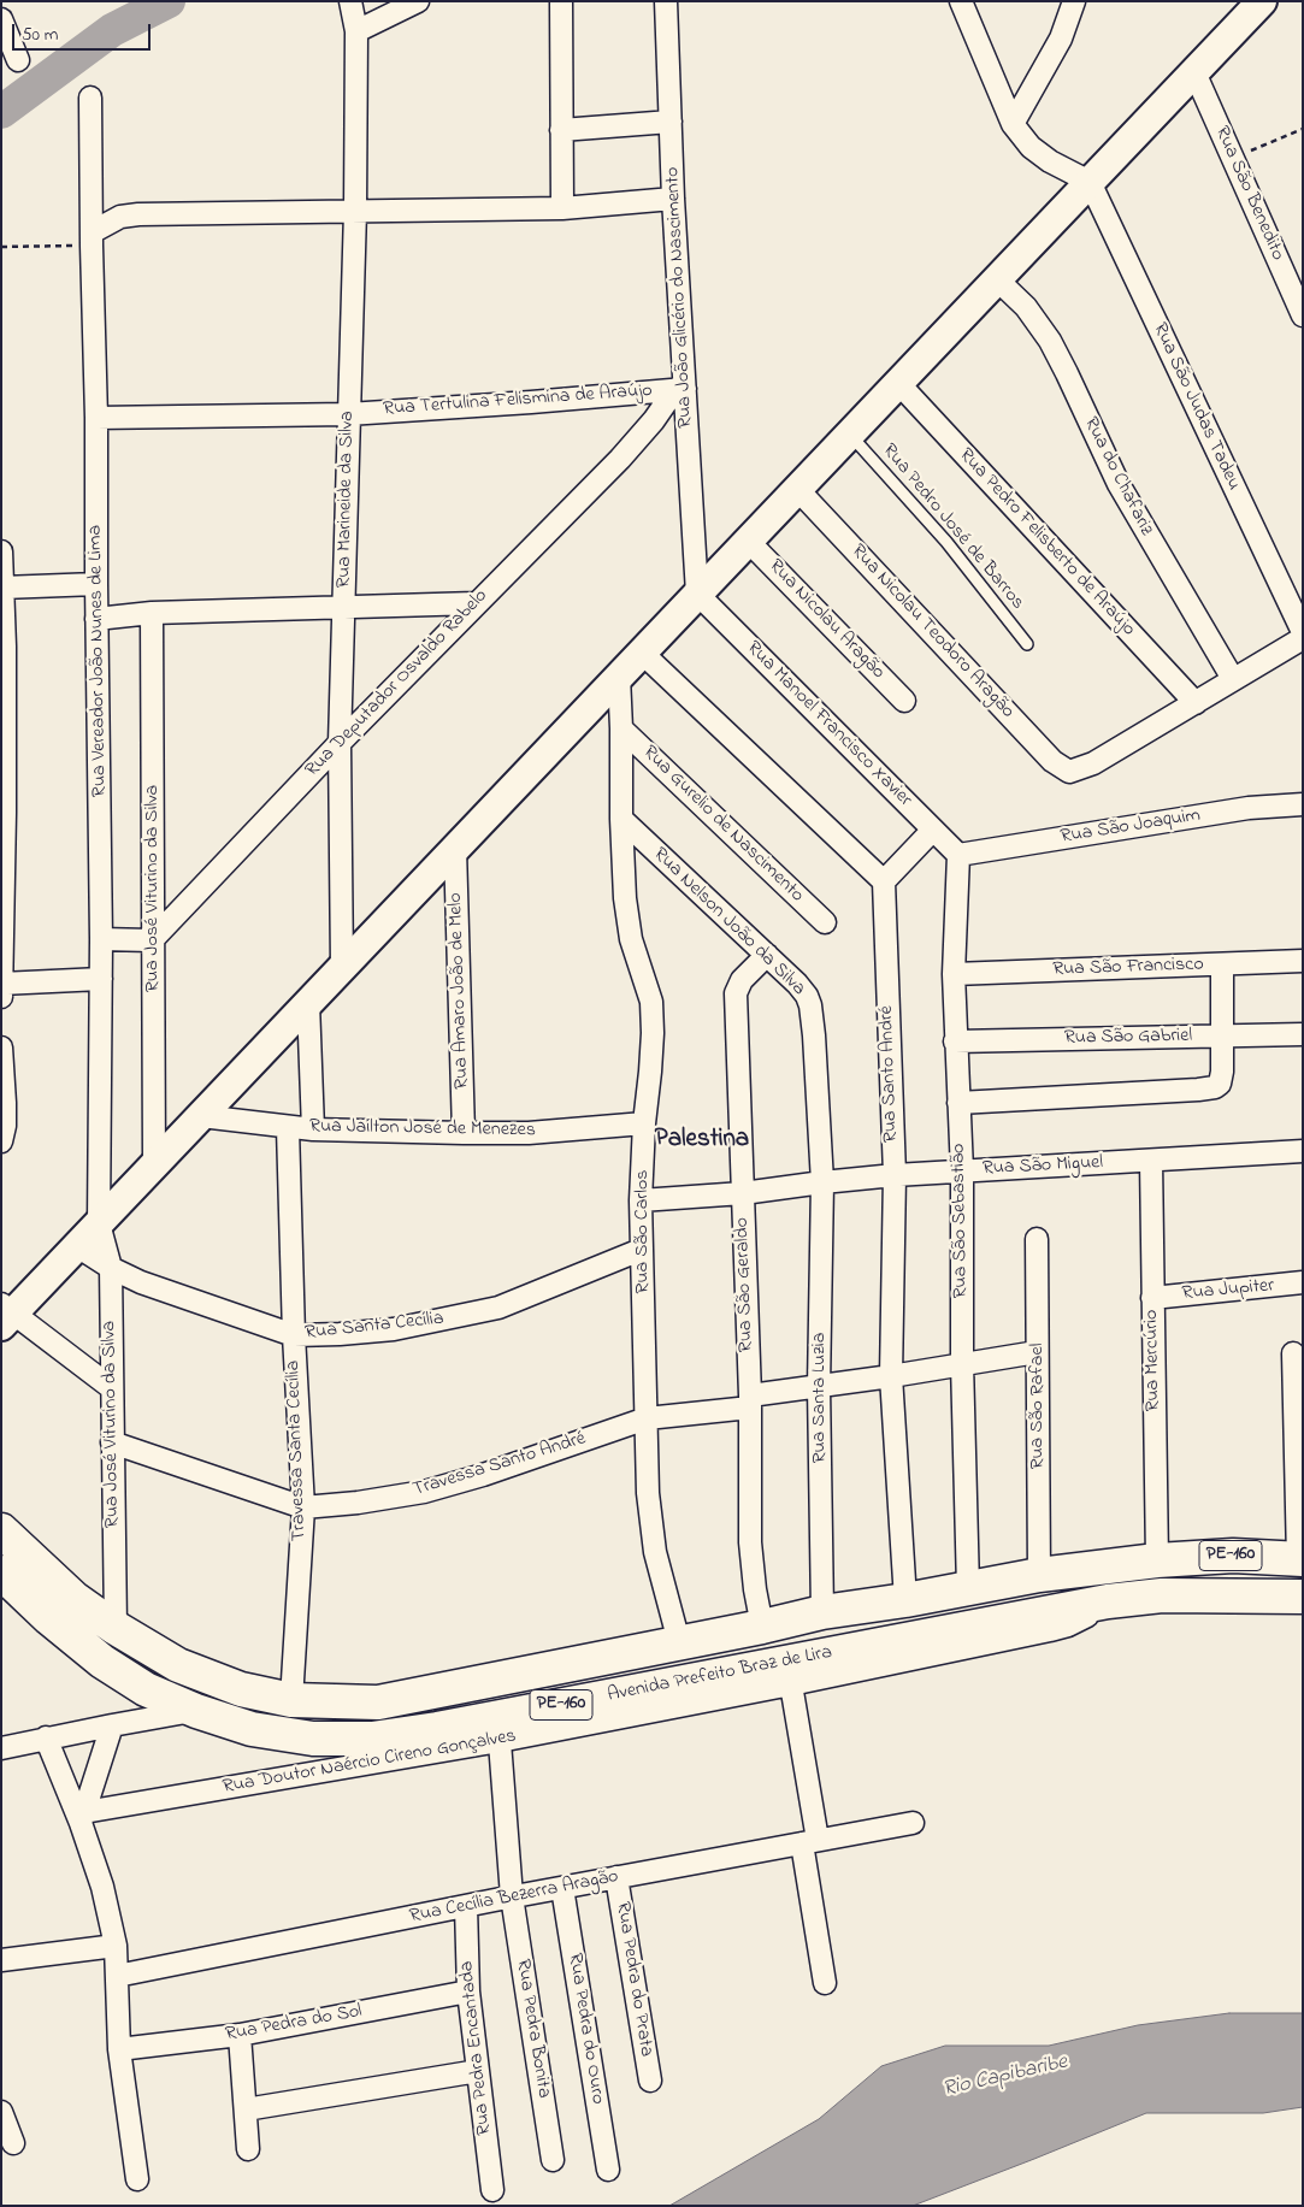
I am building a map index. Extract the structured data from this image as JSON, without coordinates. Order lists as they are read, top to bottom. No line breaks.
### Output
{"streets":{"main road":["PE-160","Avenida Prefeito Braz de Lira"],"street":["Rua São Benedito","Rua João Glicério do Nascimento","Rua Tertulina Felismina de Araújo","Rua São Judas Tadeu","Rua do Chafariz","Rua Marineide da Silva","Rua Pedro Felisberto de Araújo","Rua Nicolau Aragão","Rua Nicolau Teodoro Aragão","Rua Vereador João Nunes de Lima","Rua Deputador Osvaldo Rabelo","Rua Manoel Francisco Xavier","Rua Gurelio de Nascimento","Rua São Joaquim","Rua José Viturino da Silva","Rua Nelson João da Silva","Rua São Francisco","Rua Amaro João de Melo","Rua São Gabriel","Rua Santo André","Rua Jaílton José de Menezes","Rua São Miguel","Rua São Sebastião","Rua São Carlos","Rua São Geraldo","Rua Jupiter","Rua Santa Cecília","Rua Mercúrio","Rua Santa Luzia","Rua São Rafael","Travessa Santa Cecília","Travessa Santo André","Rua Doutor Naércio Cireno Gonçalves","Rua Cecília Bezerra Aragão","Rua Pedra do Prata","Rua Pedra do Sol","Rua Pedra Bonita","Rua Pedra do Ouro","Rua Pedra Encantada"],"lane":["Rua Pedro José de Barros"]},"crossings":[["Rua João Glicério do Nascimento","Rua Tertulina Felismina de Araújo"],["Rua João Glicério do Nascimento","Rua Deputador Osvaldo Rabelo"],["Rua João Glicério do Nascimento","Rua Manoel Francisco Xavier"],["Rua Tertulina Felismina de Araújo","Rua Marineide da Silva"],["Rua Tertulina Felismina de Araújo","Rua Vereador João Nunes de Lima"],["Rua Tertulina Felismina de Araújo","Rua Deputador Osvaldo Rabelo"],["Rua Marineide da Silva","Rua Deputador Osvaldo Rabelo"],["Rua Pedro Felisberto de Araújo","Rua Nicolau Teodoro Aragão"],["Rua Vereador João Nunes de Lima","Rua José Viturino da Silva"],["Rua Deputador Osvaldo Rabelo","Rua José Viturino da Silva"],["Rua Manoel Francisco Xavier","Rua São Joaquim"],["Rua Manoel Francisco Xavier","Rua São Sebastião"],["Rua Gurelio de Nascimento","Rua São Carlos"],["Rua São Joaquim","Rua São Sebastião"],["Rua José Viturino da Silva","Rua Santa Cecília"],["Rua José Viturino da Silva","Travessa Santo André"],["Rua José Viturino da Silva","Avenida Prefeito Braz de Lira"],["Rua Nelson João da Silva","Rua São Miguel"],["Rua Nelson João da Silva","Rua São Carlos"],["Rua Nelson João da Silva","Rua São Geraldo"],["Rua Nelson João da Silva","Rua Santa Luzia"],["Rua São Francisco","Rua São Sebastião"],["Rua Amaro João de Melo","Rua Jaílton José de Menezes"],["Rua São Gabriel","Rua São Sebastião"],["Rua Santo André","Rua São Miguel"],["Rua Santo André","Travessa Santo André"],["Rua Santo André","Avenida Prefeito Braz de Lira"],["Rua Jaílton José de Menezes","Rua São Carlos"],["Rua Jaílton José de Menezes","Travessa Santa Cecília"],["Rua São Miguel","Rua São Sebastião"],["Rua São Miguel","Rua São Carlos"],["Rua São Miguel","Rua São Geraldo"],["Rua São Miguel","Rua Mercúrio"],["Rua São Miguel","Rua Santa Luzia"],["Rua São Sebastião","Travessa Santo André"],["Rua São Sebastião","Avenida Prefeito Braz de Lira"],["Rua São Carlos","Rua Santa Cecília"],["Rua São Carlos","Travessa Santo André"],["Rua São Carlos","Avenida Prefeito Braz de Lira"],["Rua São Geraldo","Travessa Santo André"],["Rua São Geraldo","Avenida Prefeito Braz de Lira"],["Rua Jupiter","Rua Mercúrio"],["Rua Santa Cecília","Travessa Santa Cecília"],["Rua Mercúrio","PE-160"],["Rua Mercúrio","Avenida Prefeito Braz de Lira"],["Rua Santa Luzia","Travessa Santo André"],["Rua Santa Luzia","Avenida Prefeito Braz de Lira"],["Rua São Rafael","Travessa Santo André"],["Rua São Rafael","Avenida Prefeito Braz de Lira"],["Travessa Santa Cecília","Travessa Santo André"],["Travessa Santa Cecília","Avenida Prefeito Braz de Lira"],["PE-160","Avenida Prefeito Braz de Lira"],["Avenida Prefeito Braz de Lira","Rua Doutor Naércio Cireno Gonçalves"],["Avenida Prefeito Braz de Lira","Rua Pedra Bonita"],["Rua Doutor Naércio Cireno Gonçalves","Rua Pedra Bonita"],["Rua Cecília Bezerra Aragão","Rua Pedra do Prata"],["Rua Cecília Bezerra Aragão","Rua Pedra Bonita"],["Rua Cecília Bezerra Aragão","Rua Pedra do Ouro"],["Rua Cecília Bezerra Aragão","Rua Pedra Encantada"],["Rua Pedra do Sol","Rua Pedra Encantada"]],"districts":["Palestina"],"water":["Rio Capibaribe"],"scale_bar":"50 m"}
